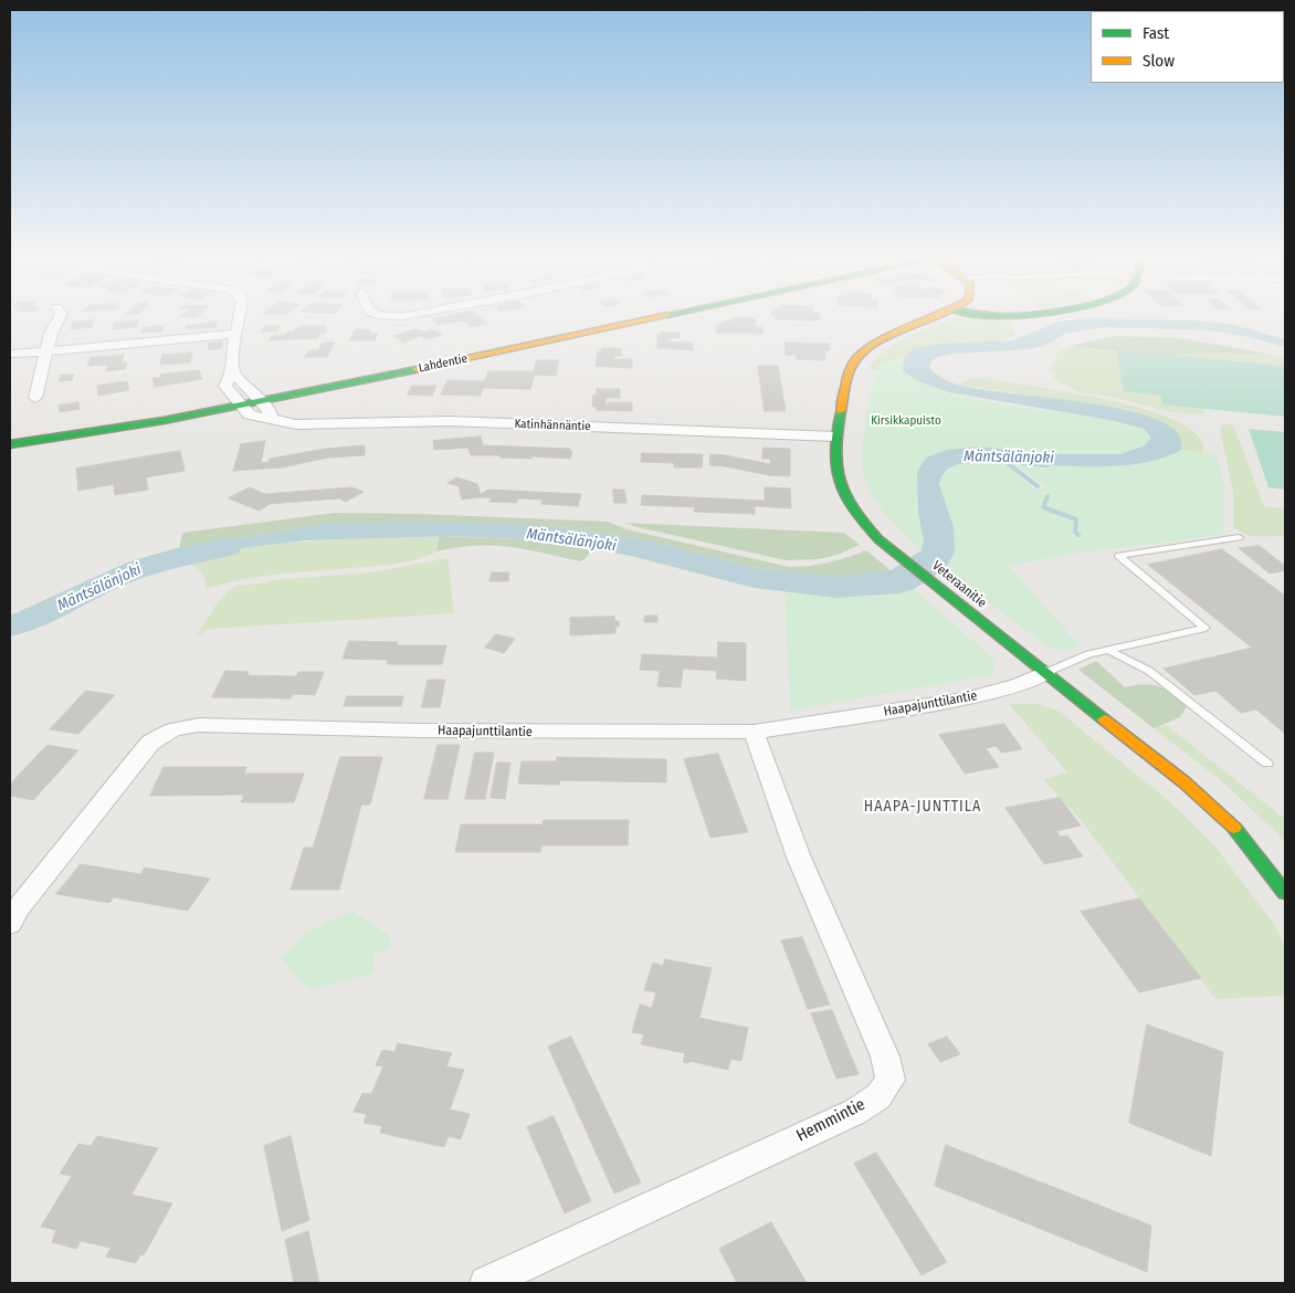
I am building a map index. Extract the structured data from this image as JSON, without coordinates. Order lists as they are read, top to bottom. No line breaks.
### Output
{"streets":{"main road":["Lahdentie","Veteraanitie"],"street":["Katinhännäntie","Haapajunttilantie","Hemmintie"]},"crossings":[["Lahdentie","Katinhännäntie"],["Katinhännäntie","Veteraanitie"],["Veteraanitie","Haapajunttilantie"],["Haapajunttilantie","Hemmintie"]],"districts":["HAAPA-JUNTTILA"],"water":["Mäntsälänjoki"],"parks":["Kirsikkapuisto"],"legend":["Fast","Slow"]}
